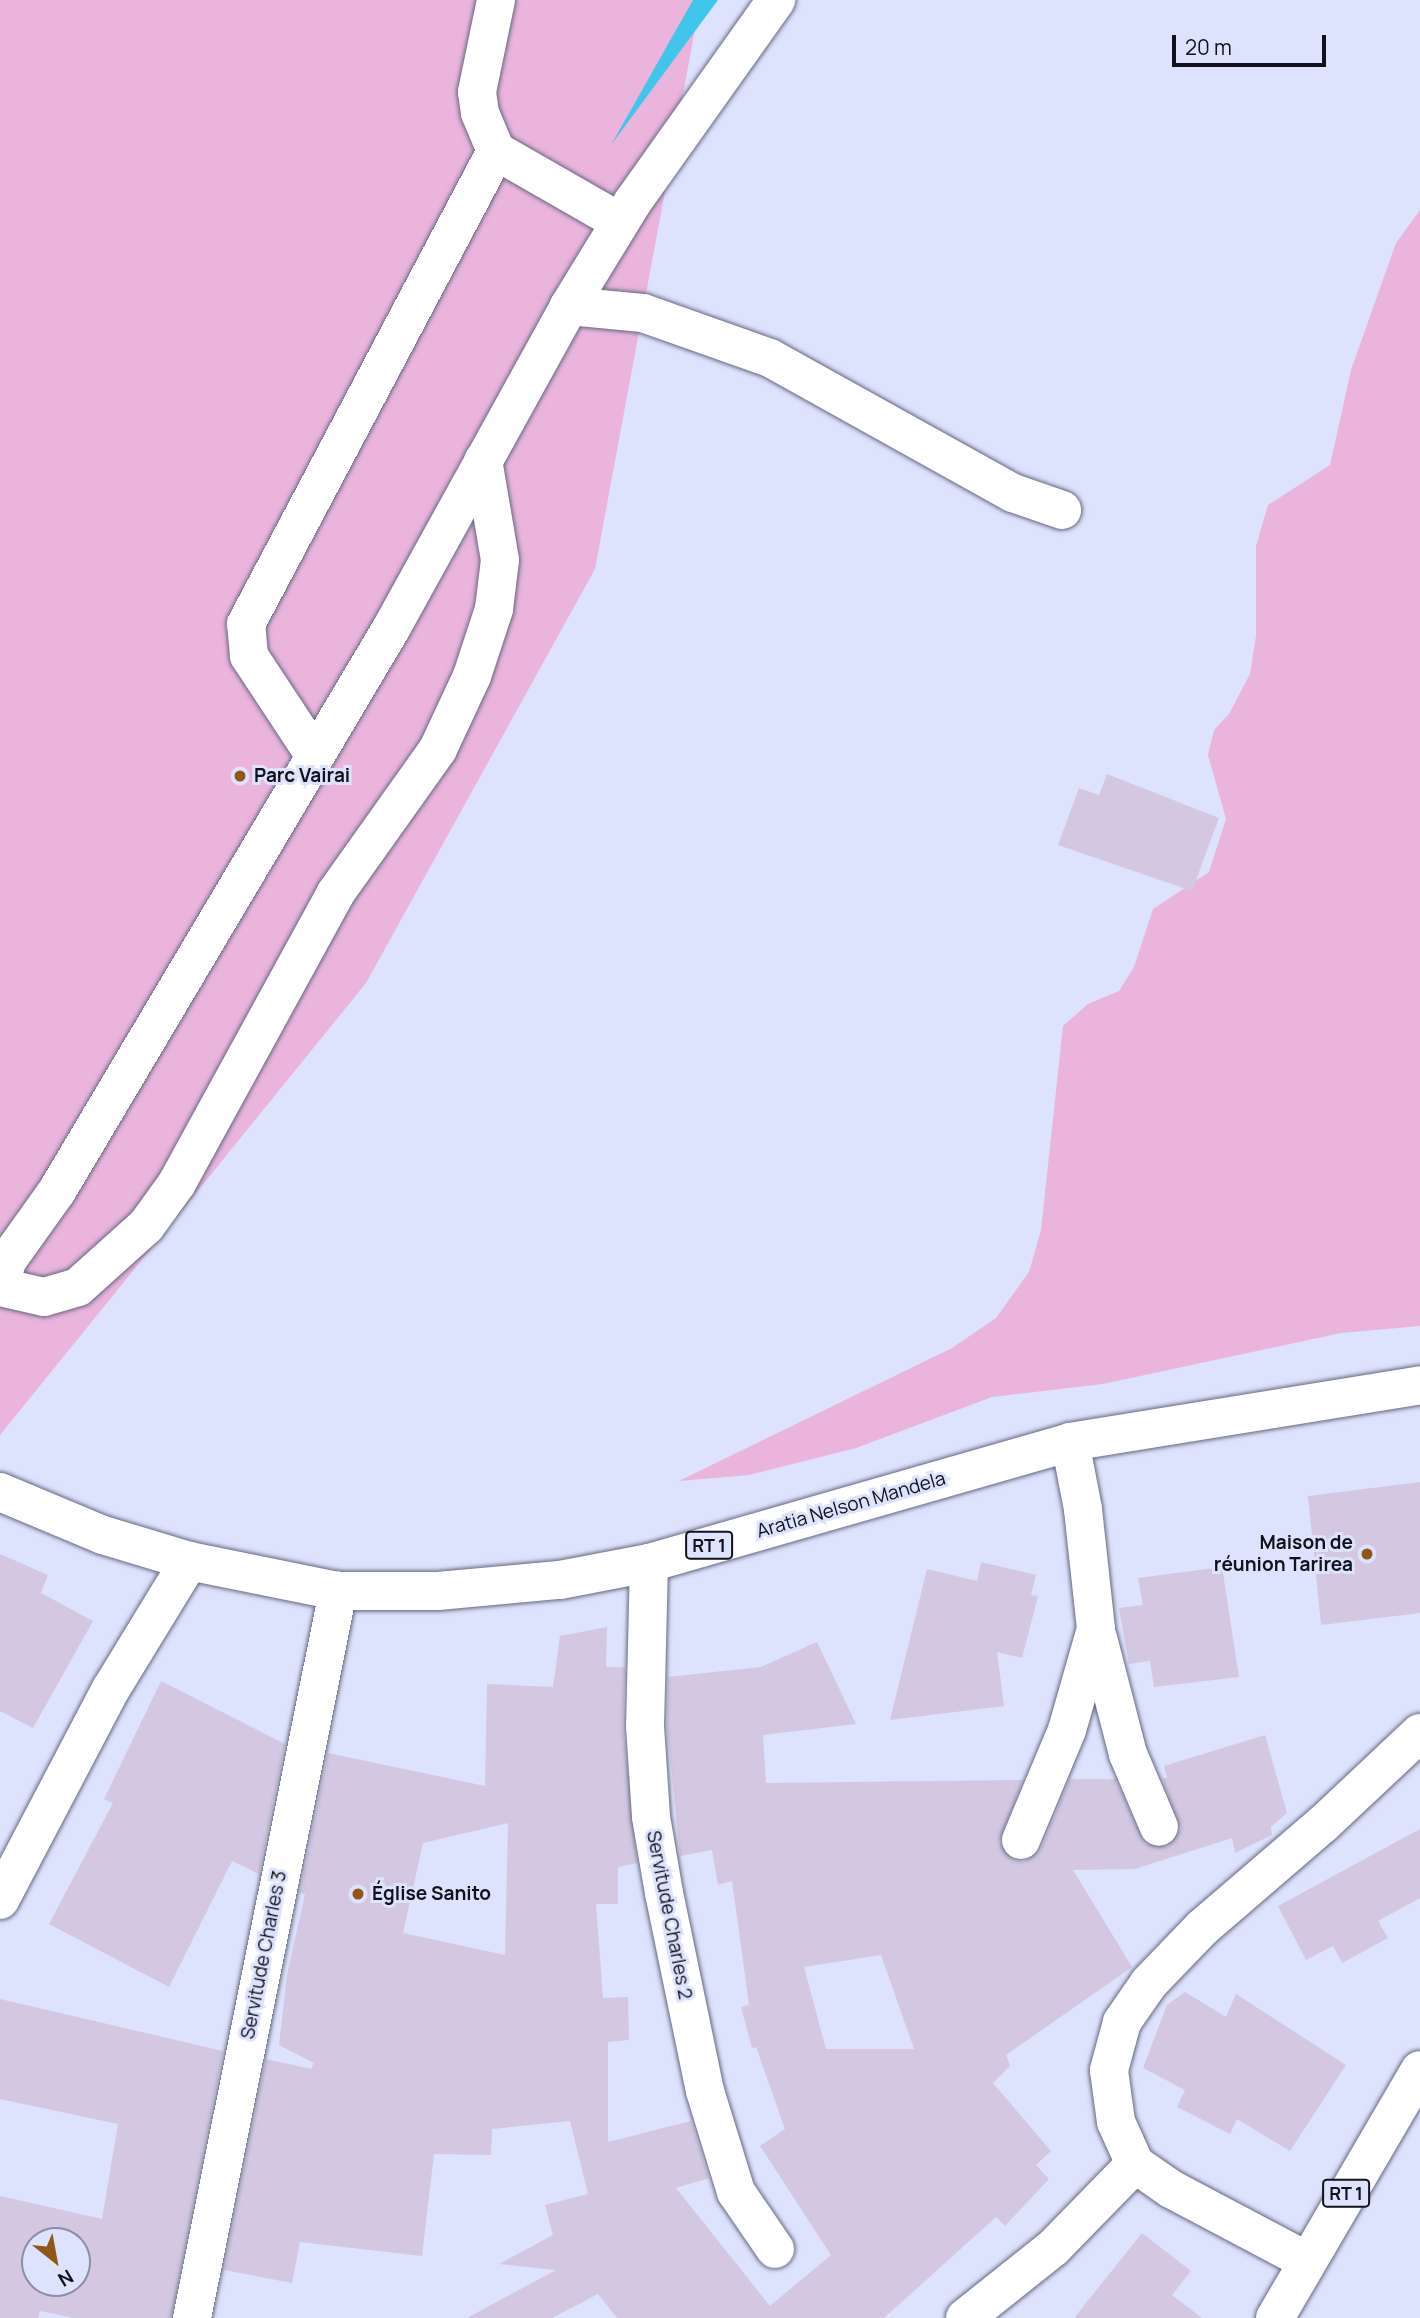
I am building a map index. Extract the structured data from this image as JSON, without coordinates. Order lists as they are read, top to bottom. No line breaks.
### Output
{"streets":{"street":["Aratia Nelson Mandela","RT 1","Servitude Charles 2","Servitude Charles 3"]},"crossings":[["Aratia Nelson Mandela","Servitude Charles 2"],["Aratia Nelson Mandela","Servitude Charles 3"]],"places":["Parc Vairai","Maison de réunion Tarirea","Église Sanito"],"scale_bar":"20 m","north":"bottom right"}
